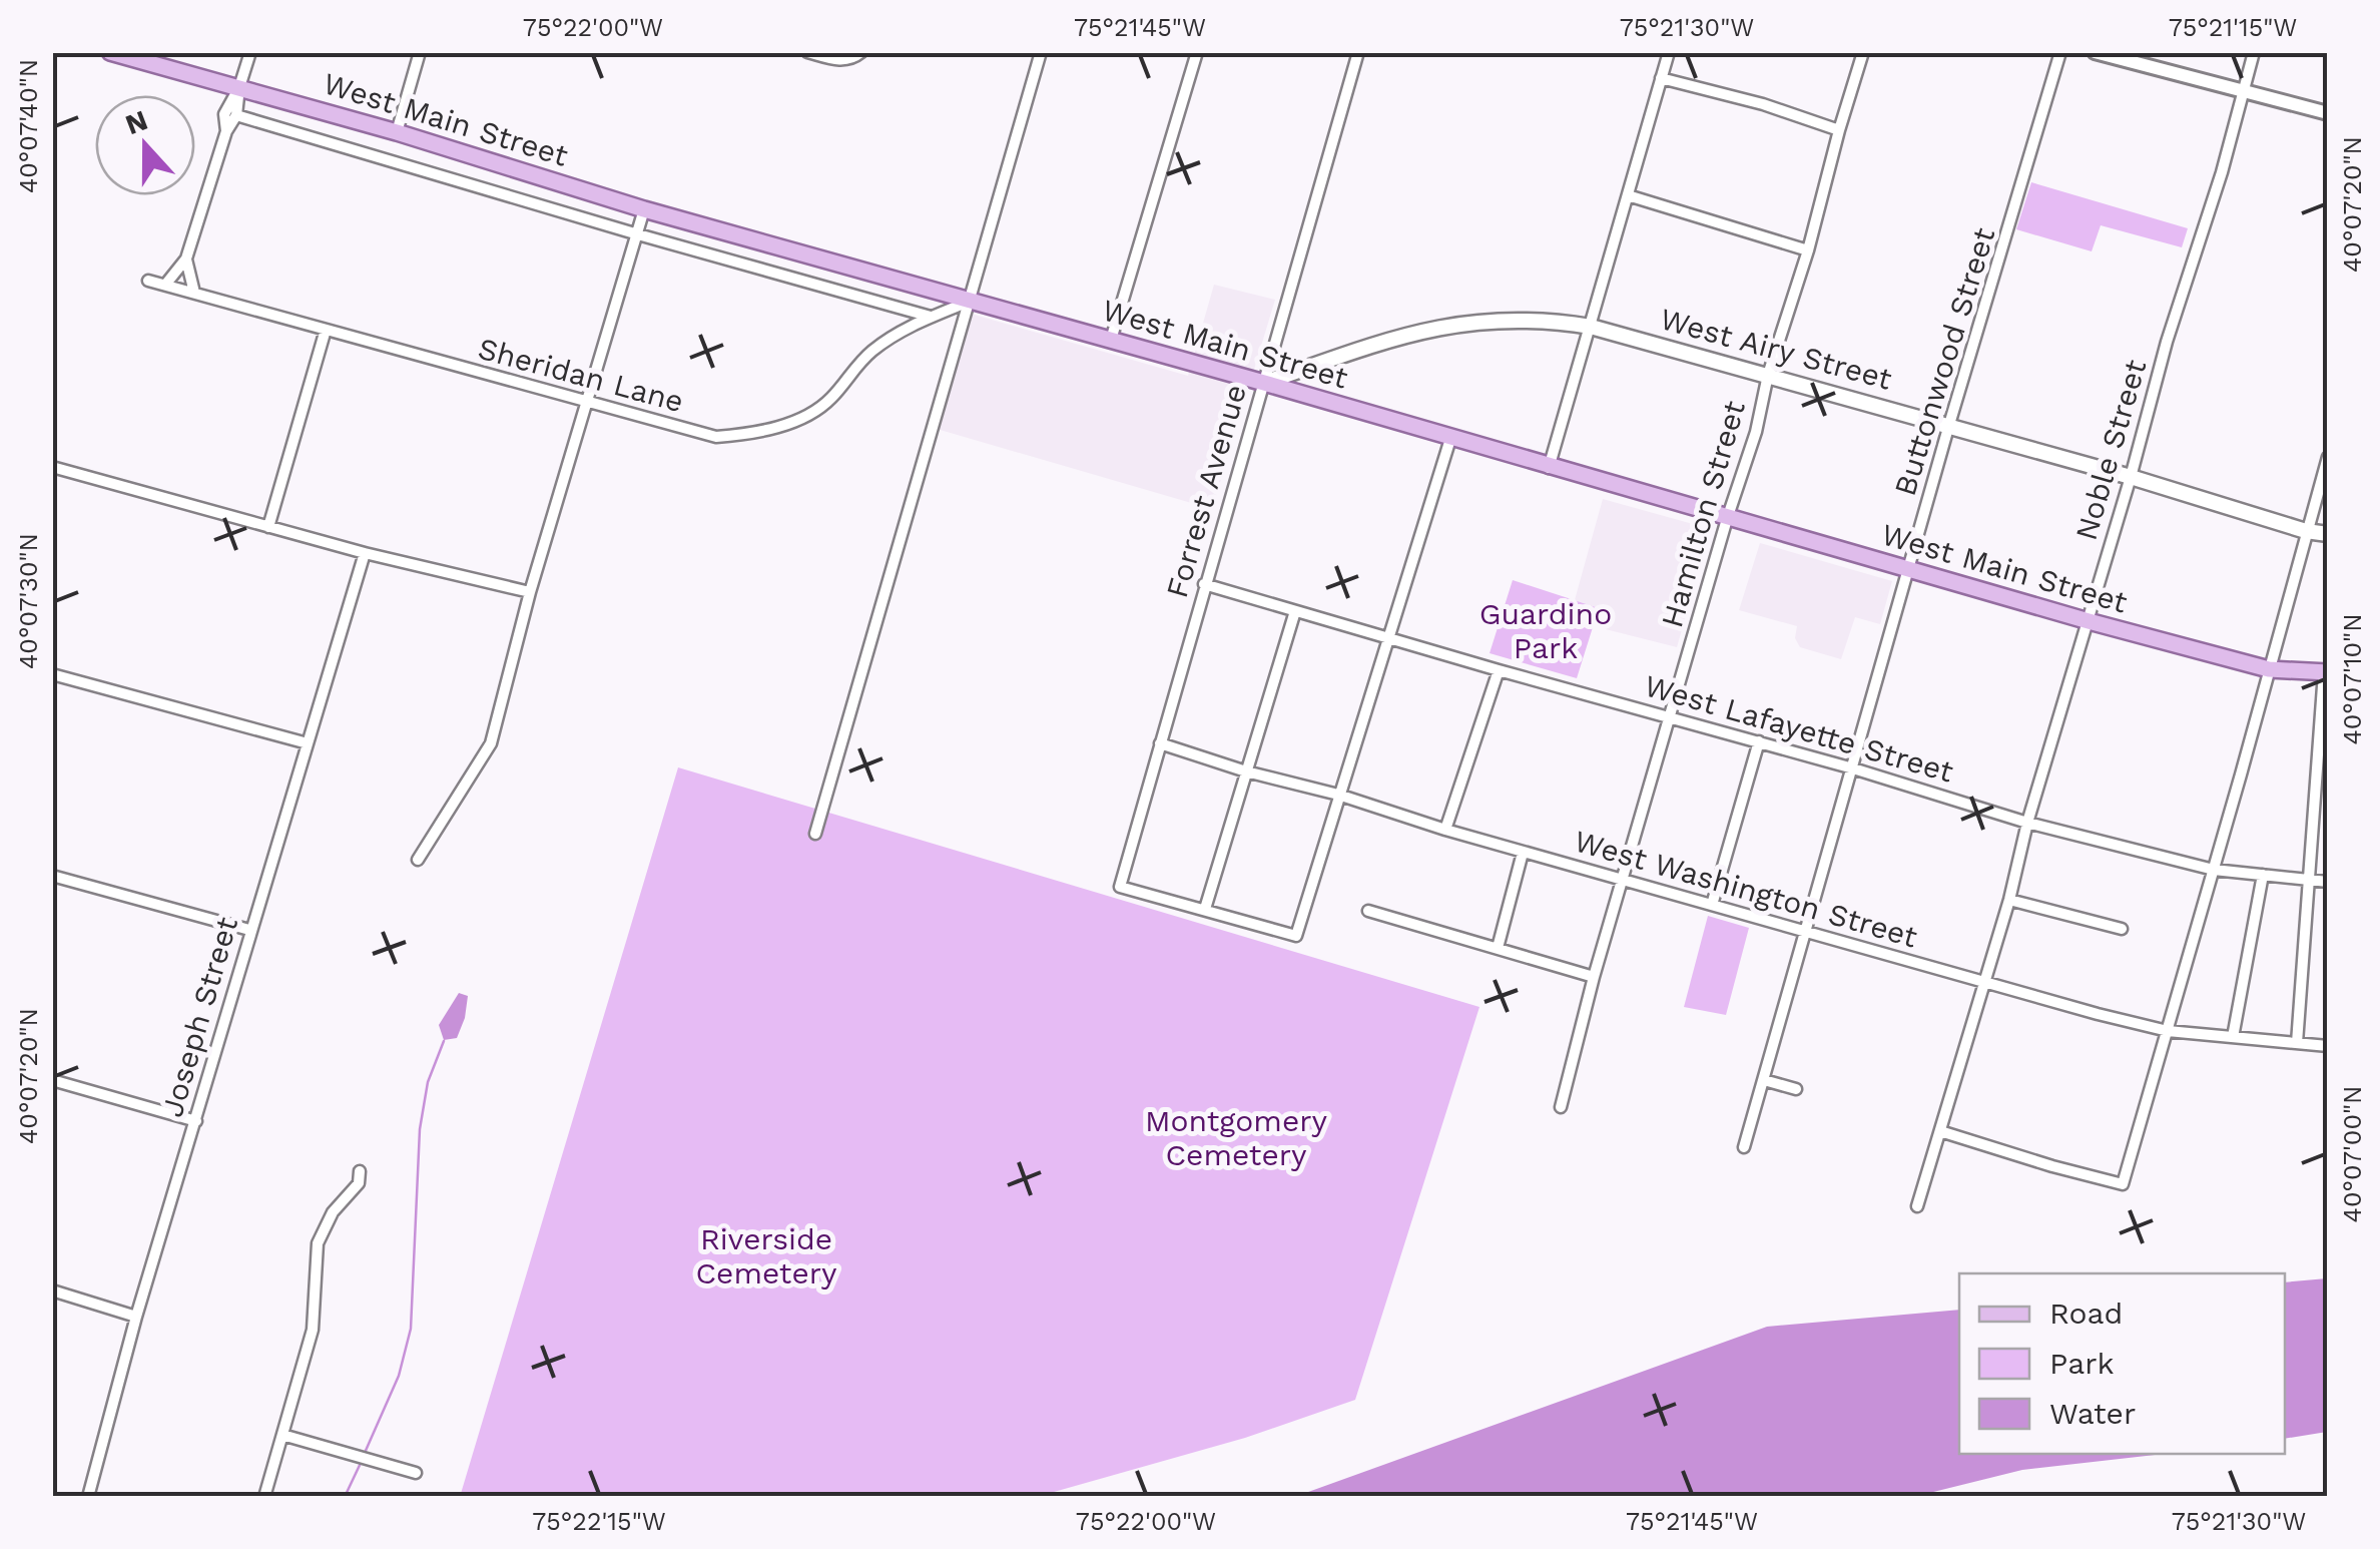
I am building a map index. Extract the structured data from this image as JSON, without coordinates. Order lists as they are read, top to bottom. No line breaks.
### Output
{"streets":{"main road":["West Main Street","West Airy Street"],"street":["Buttonwood Street","Sheridan Lane","Noble Street","Forrest Avenue","Hamilton Street","West Lafayette Street","West Washington Street","Joseph Street"]},"crossings":[["West Main Street","West Airy Street"],["West Main Street","Buttonwood Street"],["West Main Street","Sheridan Lane"],["West Main Street","Noble Street"],["West Main Street","Forrest Avenue"],["West Main Street","Hamilton Street"],["West Airy Street","Buttonwood Street"],["West Airy Street","Noble Street"],["West Airy Street","Forrest Avenue"],["West Airy Street","Hamilton Street"],["Buttonwood Street","West Lafayette Street"],["Buttonwood Street","West Washington Street"],["Noble Street","West Lafayette Street"],["Noble Street","West Washington Street"],["Forrest Avenue","West Lafayette Street"],["Forrest Avenue","West Washington Street"],["Hamilton Street","West Lafayette Street"],["Hamilton Street","West Washington Street"]],"parks":["Guardino Park","Montgomery Cemetery","Riverside Cemetery"],"legend":["Road","Park","Water"],"north":"top","coordinates":["75°22'00\"W","75°21'45\"W","75°21'30\"W","75°21'15\"W","40°07'40\"N","40°07'20\"N","40°07'30\"N","40°07'10\"N","40°07'00\"N","75°22'15\"W"]}
